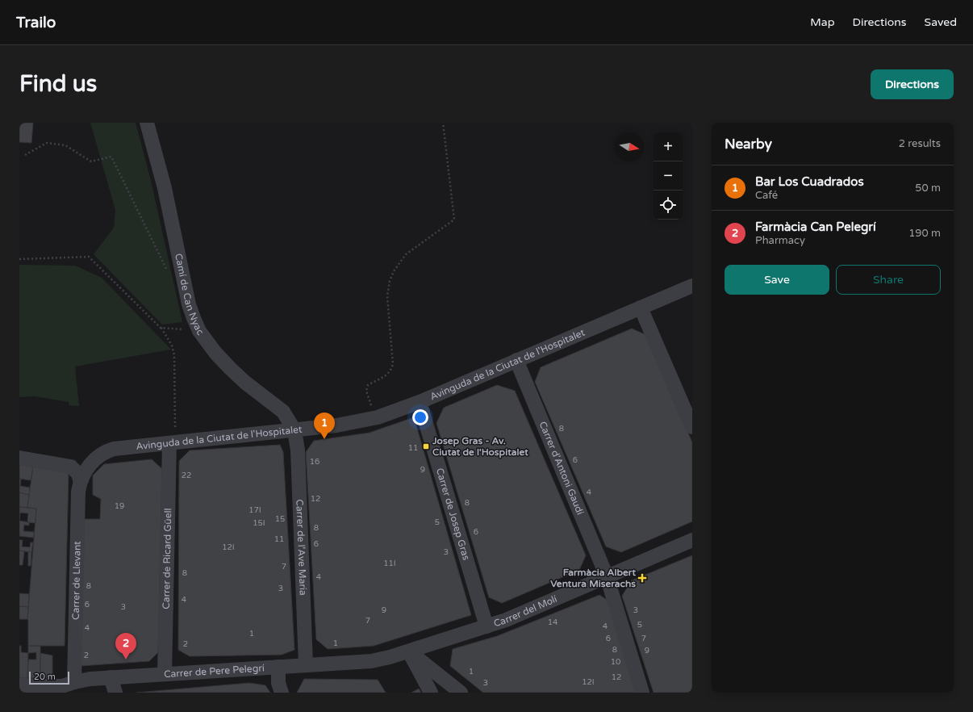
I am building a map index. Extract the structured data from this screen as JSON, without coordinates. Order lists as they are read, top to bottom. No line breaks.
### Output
{"streets":{"street":["Camí de Can Nyac","Avinguda de la Ciutat de l'Hospitalet","Carrer d'Antoni Gaudí","Carrer de Josep Gras","Carrer de l'Ave Maria","Carrer de Ricard Güell","Carrer de Llevant","Carrer del Molí","Carrer de Pere Pelegrí"]},"crossings":[["Camí de Can Nyac","Avinguda de la Ciutat de l'Hospitalet"],["Camí de Can Nyac","Carrer de l'Ave Maria"],["Avinguda de la Ciutat de l'Hospitalet","Carrer d'Antoni Gaudí"],["Avinguda de la Ciutat de l'Hospitalet","Carrer de Josep Gras"],["Avinguda de la Ciutat de l'Hospitalet","Carrer de l'Ave Maria"],["Avinguda de la Ciutat de l'Hospitalet","Carrer de Ricard Güell"],["Avinguda de la Ciutat de l'Hospitalet","Carrer de Llevant"],["Carrer d'Antoni Gaudí","Carrer del Molí"],["Carrer de Josep Gras","Carrer del Molí"],["Carrer de l'Ave Maria","Carrer de Pere Pelegrí"],["Carrer de Ricard Güell","Carrer de Pere Pelegrí"],["Carrer de Llevant","Carrer de Pere Pelegrí"],["Carrer del Molí","Carrer de Pere Pelegrí"]],"places":{"transit":["Josep Gras - Av. Ciutat de l'Hospitalet"],"health":["Farmàcia Albert Ventura Miserachs"]},"house_numbers":["8","11","6","16","9","22","4","12","8","19","17I","15","5","15I","8","6","11","6","12I","3","11I","7","8","4","8","3","4","6","3","9","3","7","14","5","4","4","1","6","7","1","2","8","9","2","10","1","12","12I","3"],"scale_bar":"20 m","north":"right","page":{"header":"Trailo","nav":["Map","Directions","Saved"],"buttons":["Directions",["Save","Share"]],"title":"Find us","heading":["Nearby","2 results"],"map_buttons":["+","−"],"list":[{"mark":"1","name":"Bar Los Cuadrados","note":"Café","value":"50 m"},{"mark":"2","name":"Farmàcia Can Pelegrí","note":"Pharmacy","value":"190 m"}],"pins":["1","2"],"scale":"20 m"}}
